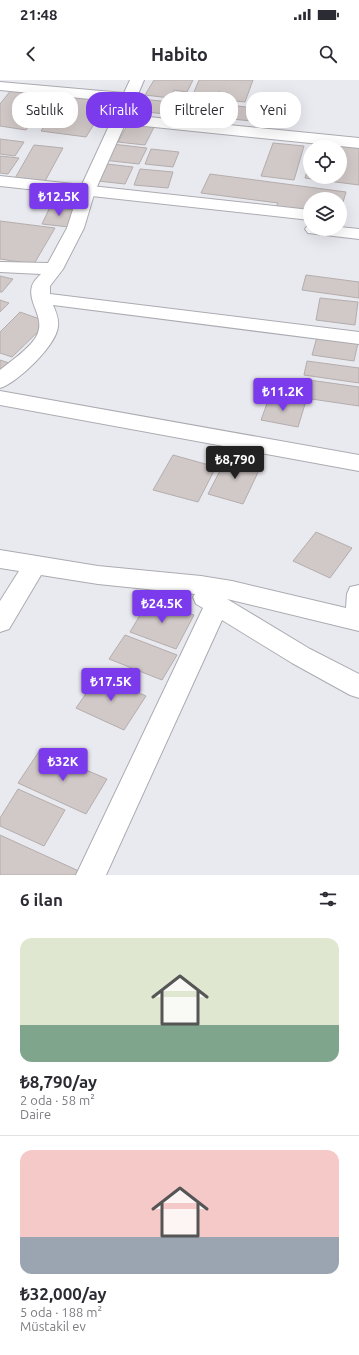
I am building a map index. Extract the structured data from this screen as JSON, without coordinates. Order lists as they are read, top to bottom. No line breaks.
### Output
{"page":{"status":"21:48","header":"Habito","chip":["Satılık","Kiralık","Filtreler","Yeni"],"price":["₺12.5K","₺11.2K","₺8,790","₺24.5K","₺17.5K","₺32K"],"heading":"6 ilan","list":[{"name":"₺8,790/ay","note":"2 oda · 58 m² · Daire"},{"name":"₺32,000/ay","note":"5 oda · 188 m² · Müstakil ev"}]}}
